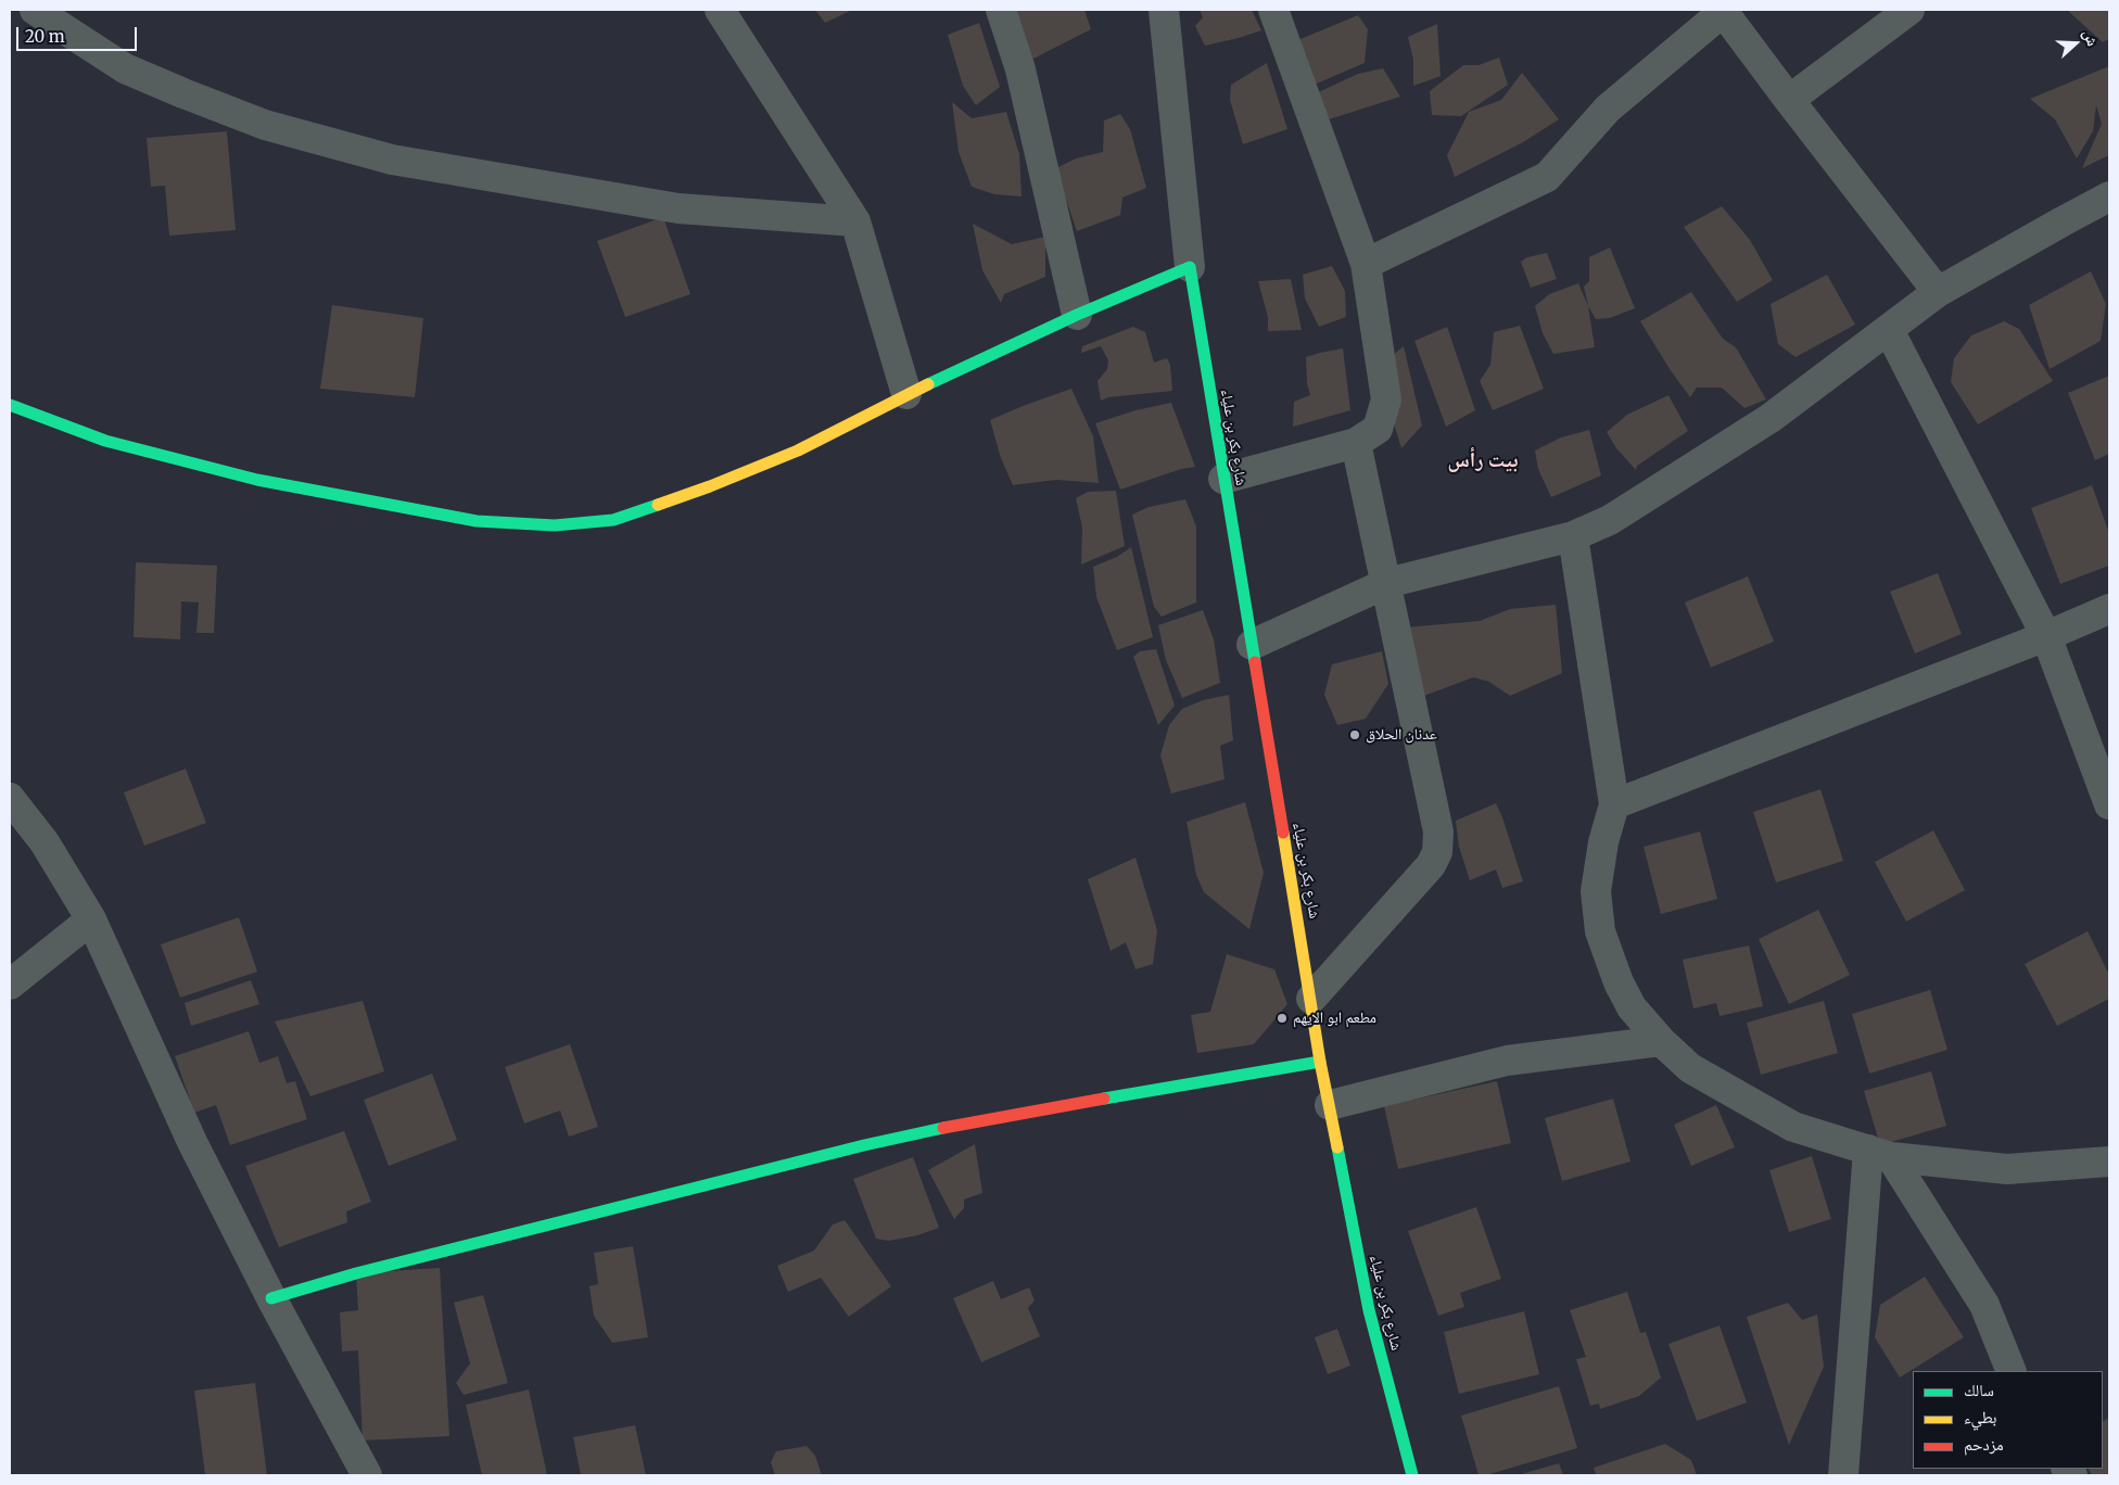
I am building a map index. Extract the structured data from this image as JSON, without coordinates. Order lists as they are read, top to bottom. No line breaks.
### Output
{"streets":{"street":["شارع بكر بن علياء"]},"districts":["بيت رأس"],"places":["عدنان الحلاق","مطعم ابو الايهم"],"legend":["سالك","بطيء","مزدحم"],"scale_bar":"20 m","north":"right"}
